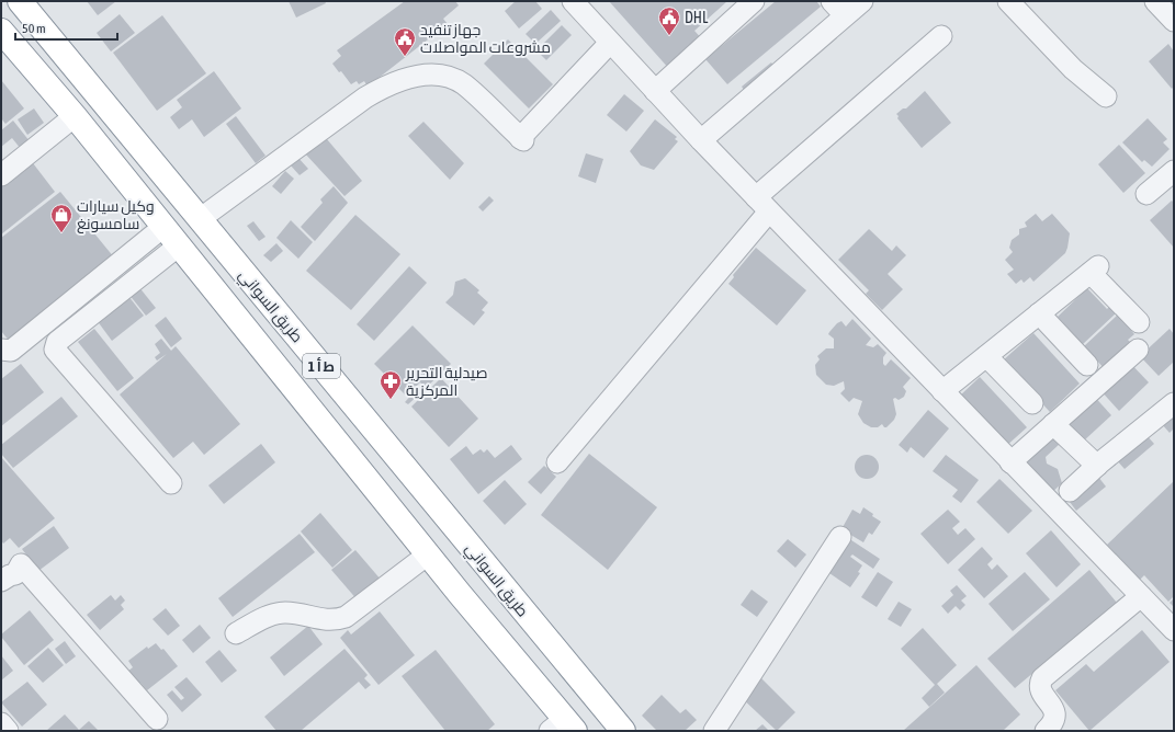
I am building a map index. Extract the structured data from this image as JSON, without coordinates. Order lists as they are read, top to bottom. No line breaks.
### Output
{"streets":{"highway":["طريق السواني","ط أ 1"]},"places":{"public building":["DHL","جهاز تنفيد مشروعات المواصلات"],"shop":["وكيل سيارات سامسونغ"],"pharmacy":["صيدلية التحرير المركزية"]},"scale_bar":"50 m"}
